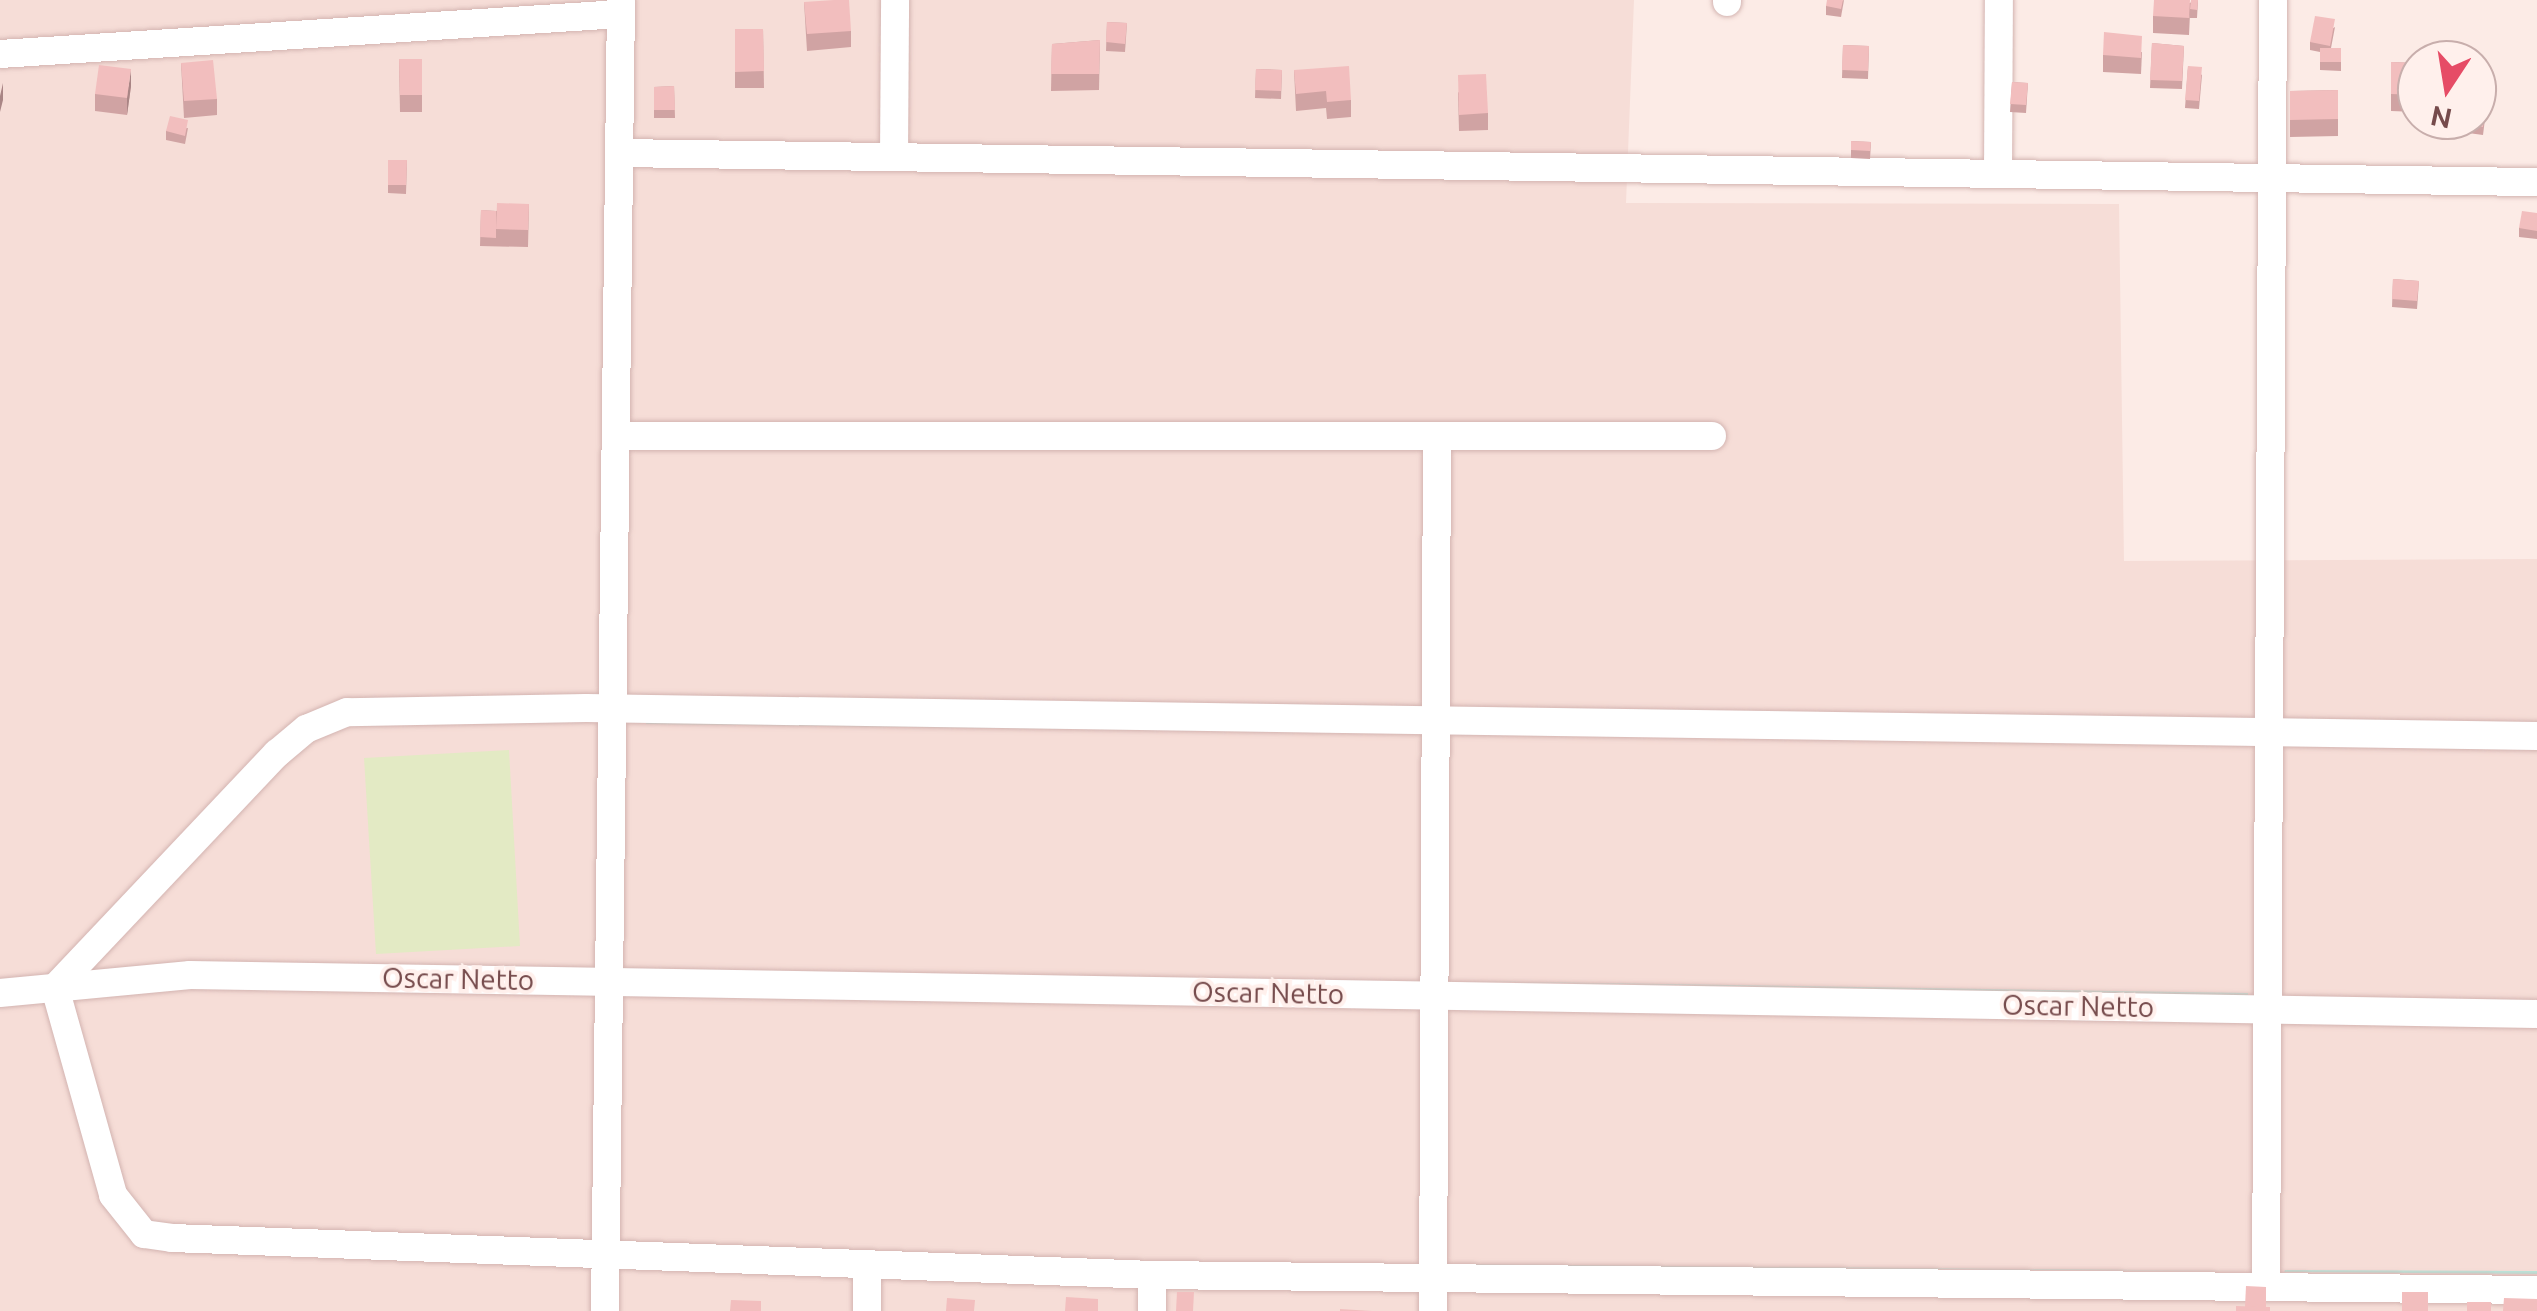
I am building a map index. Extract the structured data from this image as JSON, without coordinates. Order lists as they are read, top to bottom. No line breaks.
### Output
{"streets":{"street":["Oscar Netto"]},"north":"bottom"}
